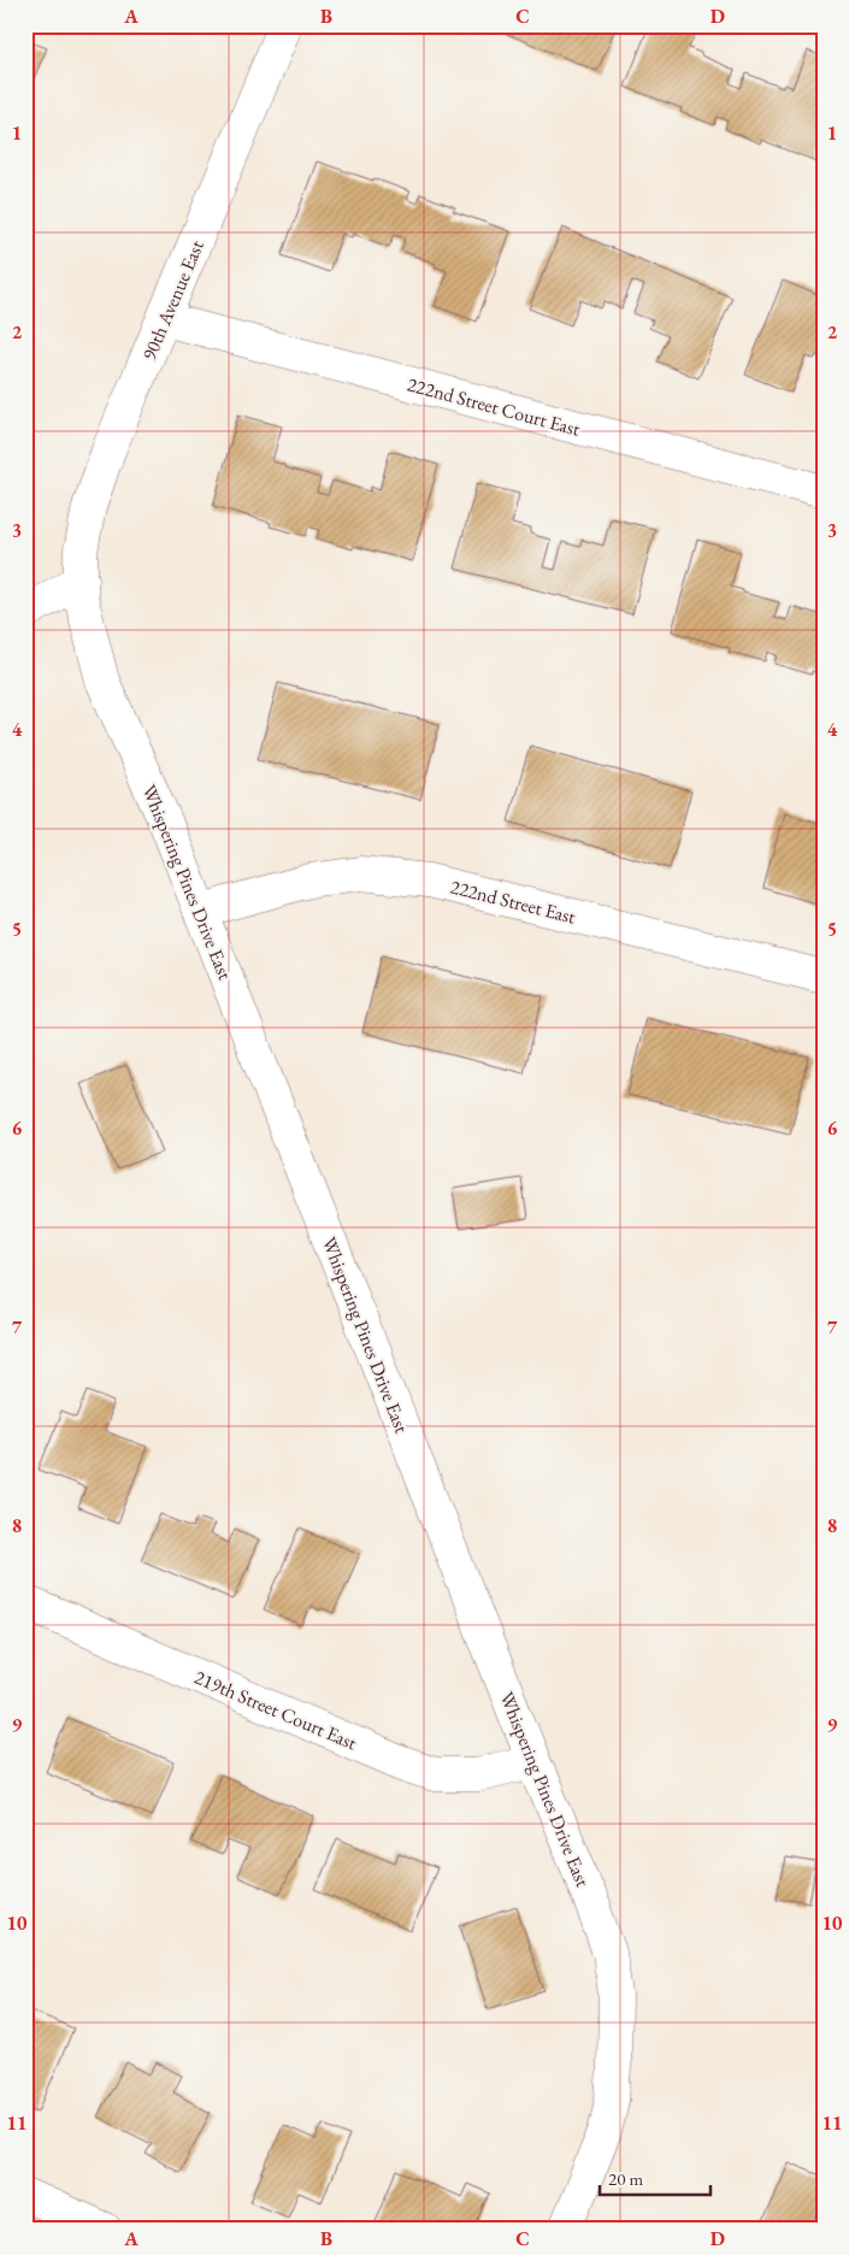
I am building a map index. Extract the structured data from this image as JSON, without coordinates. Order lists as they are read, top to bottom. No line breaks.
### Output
{"streets":{"street":["90th Avenue East","222nd Street Court East","Whispering Pines Drive East","222nd Street East","219th Street Court East"]},"crossings":[["90th Avenue East","222nd Street Court East"],["90th Avenue East","Whispering Pines Drive East"],["Whispering Pines Drive East","222nd Street East"],["Whispering Pines Drive East","219th Street Court East"]],"scale_bar":"20 m","grid":{"columns":["A","B","C","D"],"rows":["1","2","3","4","5","6","7","8","9","10","11"]}}
